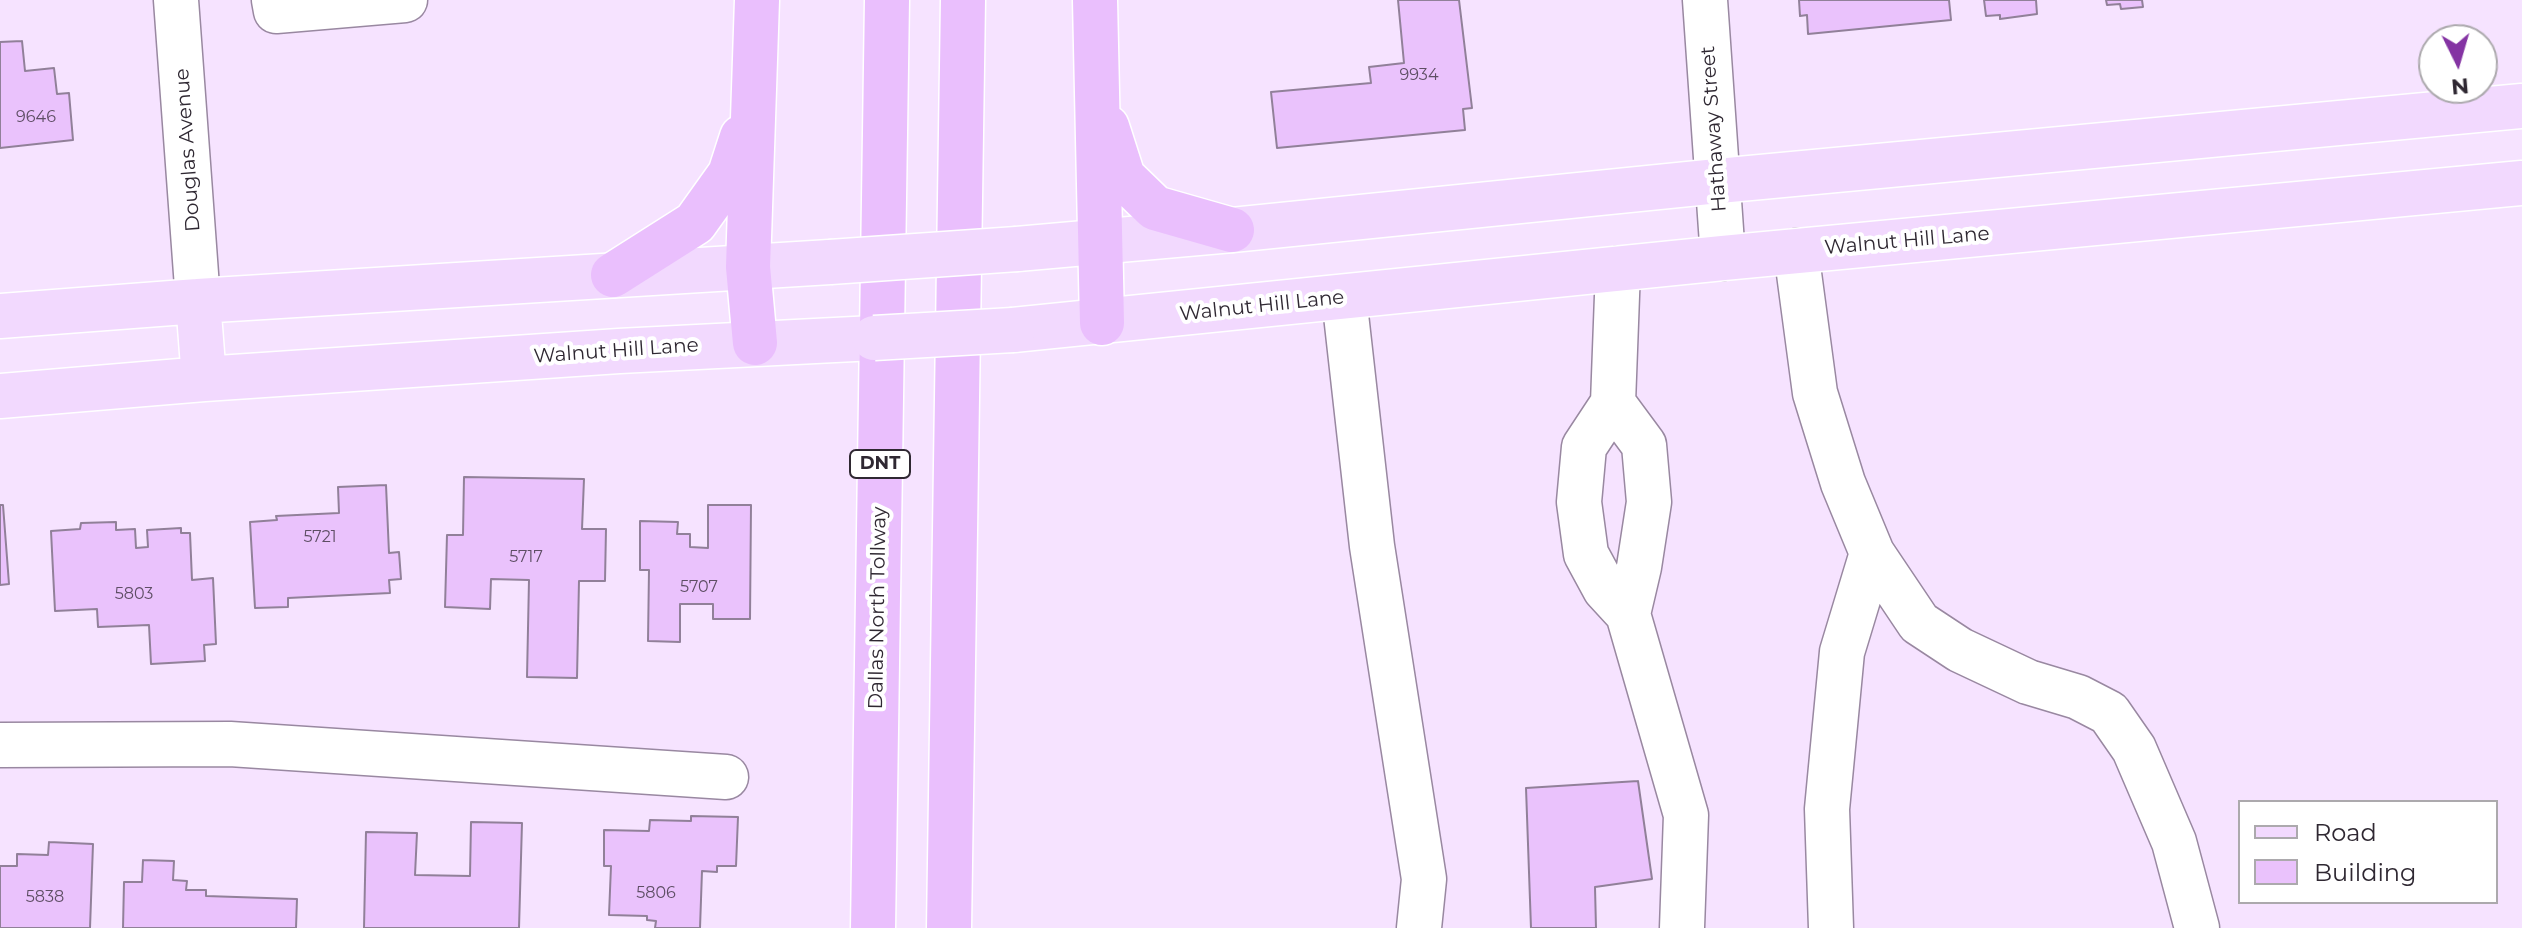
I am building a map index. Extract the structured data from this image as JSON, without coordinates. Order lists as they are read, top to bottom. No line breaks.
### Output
{"streets":{"highway":["DNT","Dallas North Tollway"],"main road":["Walnut Hill Lane"],"street":["Hathaway Street","Douglas Avenue"]},"crossings":[["Hathaway Street","Walnut Hill Lane"]],"house_numbers":["9934","9646","5721","5717","5707","5803","5806","5838"],"legend":["Road","Building"],"north":"bottom"}
